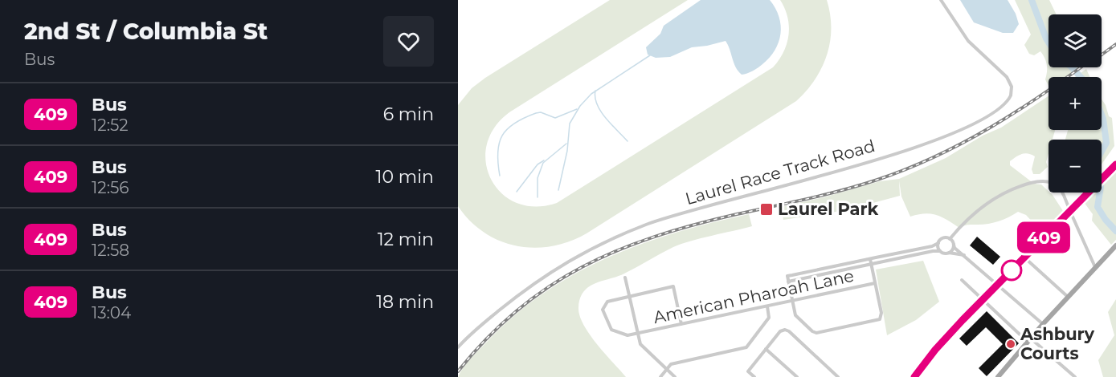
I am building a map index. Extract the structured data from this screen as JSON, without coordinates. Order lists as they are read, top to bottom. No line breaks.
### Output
{"streets":{"street":["Laurel Race Track Road","American Pharoah Lane"]},"places":{"transit":["Laurel Park"],"other":["Ashbury Courts"]},"lines":["bus line 409"],"page":{"heading":["2nd St / Columbia St","Bus"],"on_map":"409","map_buttons":["+","−"],"list":[{"mark":"409","name":"Bus","note":"12:52","value":"6 min"},{"mark":"409","name":"Bus","note":"12:56","value":"10 min"},{"mark":"409","name":"Bus","note":"12:58","value":"12 min"},{"mark":"409","name":"Bus","note":"13:04","value":"18 min"}]}}
